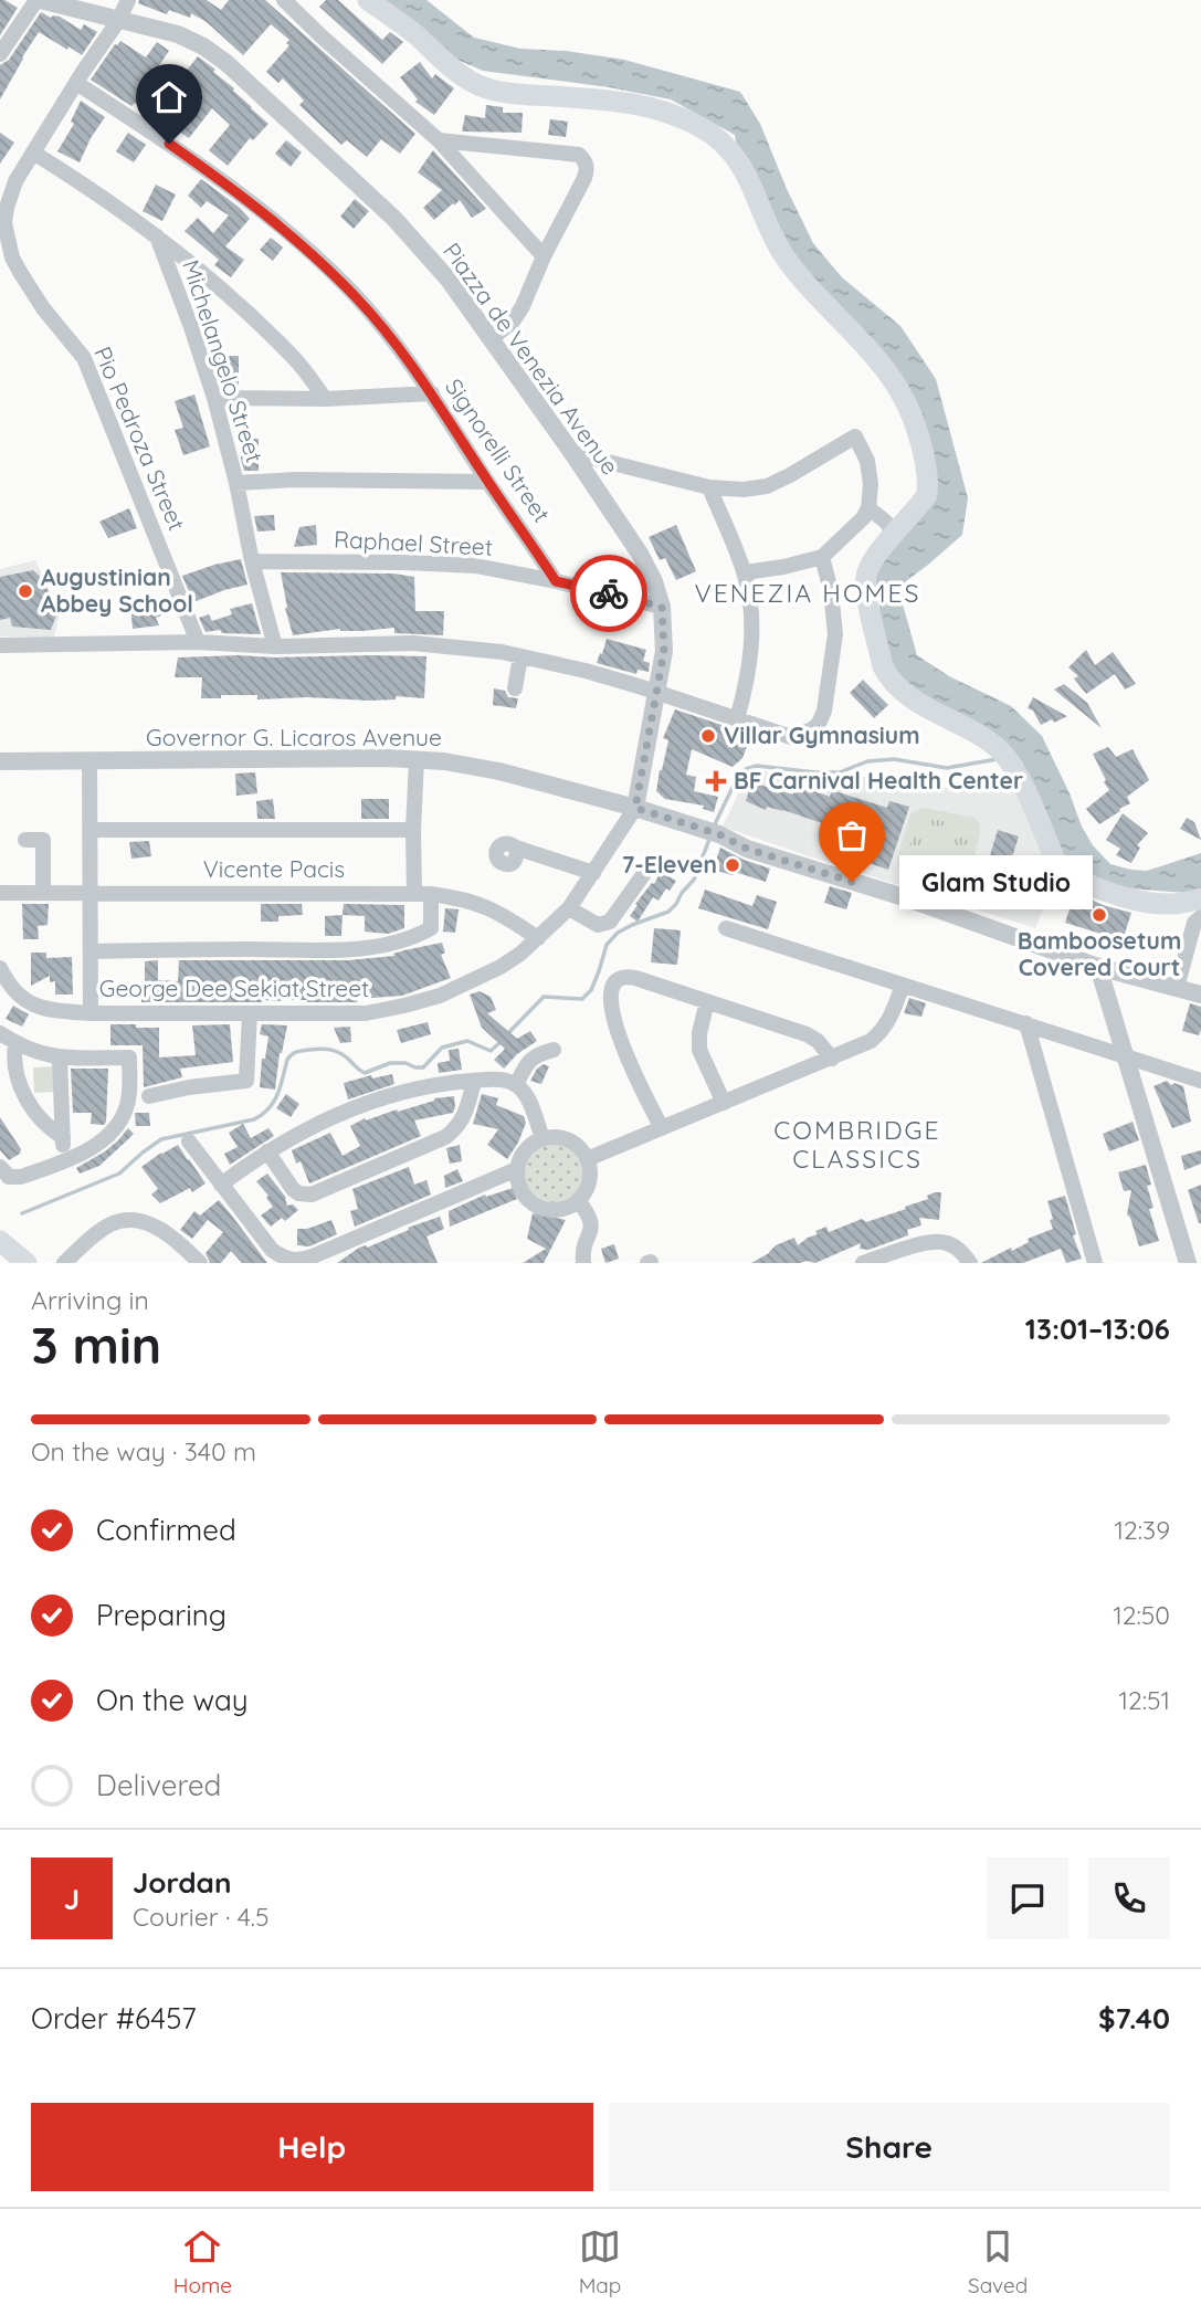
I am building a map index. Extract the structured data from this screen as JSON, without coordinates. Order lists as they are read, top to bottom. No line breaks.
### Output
{"streets":{"street":["Piazza de Venezia Avenue","Michelangelo Street","Pio Pedroza Street","Signorelli Street","Raphael Street","Governor G. Licaros Avenue","Vicente Pacis","George Dee Sekiat Street"]},"crossings":[["Piazza de Venezia Avenue","Pio Pedroza Street"],["Piazza de Venezia Avenue","Raphael Street"],["Piazza de Venezia Avenue","Governor G. Licaros Avenue"],["Piazza de Venezia Avenue","George Dee Sekiat Street"],["Michelangelo Street","Pio Pedroza Street"],["Michelangelo Street","Raphael Street"],["Pio Pedroza Street","Signorelli Street"],["Signorelli Street","Raphael Street"],["Governor G. Licaros Avenue","George Dee Sekiat Street"],["Vicente Pacis","George Dee Sekiat Street"]],"districts":["VENEZIA HOMES","COMBRIDGE CLASSICS"],"places":{"other":["Augustinian Abbey School","Villar Gymnasium","7-Eleven","Glam Studio","Bamboosetum Covered Court"],"health":["BF Carnival Health Center"]},"page":{"bubble":"Glam Studio","heading":["3 min","Arriving in","13:01–13:06"],"panel":["Jordan","Courier · 4.5","Order #6457","$7.40"],"bar":"On the way · 340 m","list":[["Confirmed","12:39"],["Preparing","12:50"],["On the way","12:51"],"Delivered"],"round":"J","buttons":["Help","Share"],"tabs":["Home","Map","Saved"]}}
